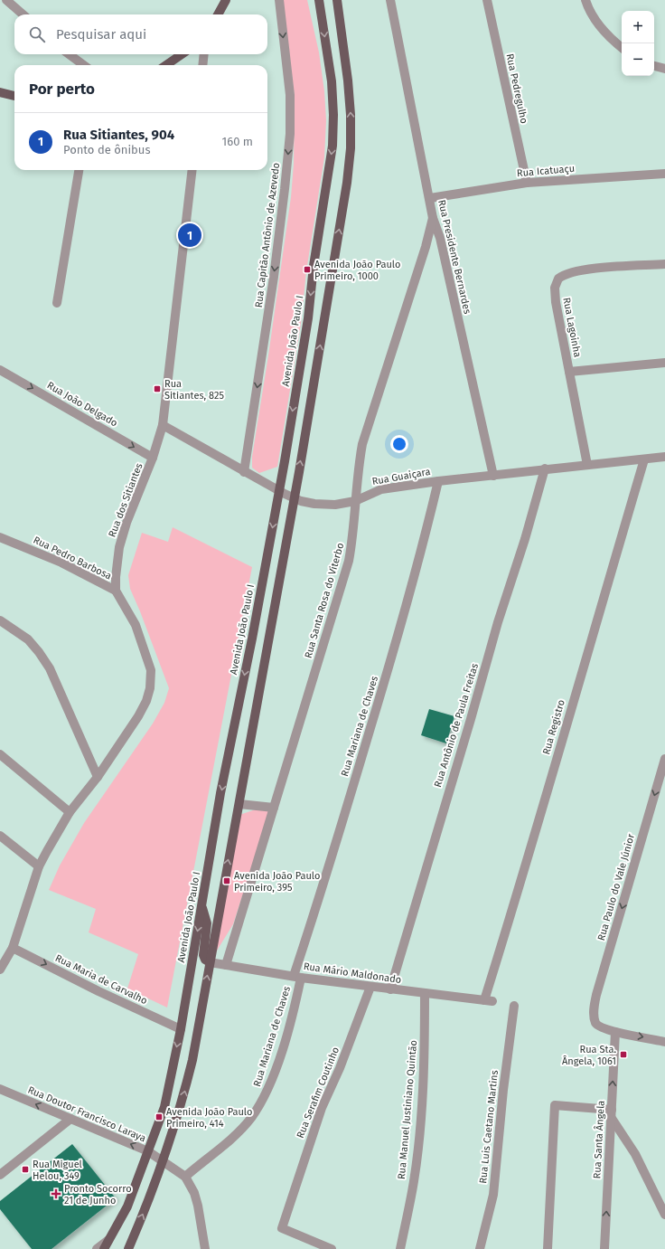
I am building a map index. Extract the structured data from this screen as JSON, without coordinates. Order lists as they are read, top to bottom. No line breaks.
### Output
{"streets":{"main road":["Avenida João Paulo I"],"street":["Rua Pedregulho","Rua Icatuaçu","Rua Capitão Antônio de Azevedo","Rua Presidente Bernardes","Rua Lagoinha","Rua João Delgado","Rua Guaiçara","Rua dos Sitiantes","Rua Pedro Barbosa","Rua Santa Rosa do Viterbo","Rua Antônio de Paula Freitas","Rua Mariana de Chaves","Rua Registro","Rua Paulo do Vale Júnior","Rua Mário Maldonado","Rua Maria de Carvalho","Rua Serafim Coutinho","Rua Manuel Justiniano Quintão","Rua Doutor Francisco Laraya","Rua Luis Caetano Martins","Rua Santa Ângela"]},"crossings":[["Rua Pedregulho","Rua Icatuaçu"],["Rua Icatuaçu","Rua Presidente Bernardes"],["Rua Capitão Antônio de Azevedo","Rua Guaiçara"],["Rua Presidente Bernardes","Rua Guaiçara"],["Rua Presidente Bernardes","Rua Santa Rosa do Viterbo"],["Rua Lagoinha","Rua Guaiçara"],["Avenida João Paulo I","Rua Guaiçara"],["Avenida João Paulo I","Rua Maria de Carvalho"],["Avenida João Paulo I","Rua Doutor Francisco Laraya"],["Rua João Delgado","Rua dos Sitiantes"],["Rua Guaiçara","Rua dos Sitiantes"],["Rua Guaiçara","Rua Santa Rosa do Viterbo"],["Rua Guaiçara","Rua Antônio de Paula Freitas"],["Rua Guaiçara","Rua Mariana de Chaves"],["Rua Guaiçara","Rua Registro"],["Rua dos Sitiantes","Rua Pedro Barbosa"],["Rua Santa Rosa do Viterbo","Rua Mário Maldonado"],["Rua Antônio de Paula Freitas","Rua Mário Maldonado"],["Rua Mariana de Chaves","Rua Mário Maldonado"],["Rua Mariana de Chaves","Rua Doutor Francisco Laraya"],["Rua Registro","Rua Mário Maldonado"],["Rua Paulo do Vale Júnior","Rua Santa Ângela"],["Rua Mário Maldonado","Rua Serafim Coutinho"],["Rua Mário Maldonado","Rua Manuel Justiniano Quintão"]],"one_way":["Rua Capitão Antônio de Azevedo","Rua João Delgado","Rua Paulo do Vale Júnior","Rua Maria de Carvalho","Rua Doutor Francisco Laraya","Rua Santa Ângela"],"places":{"transit":["Avenida João Paulo Primeiro, 1000","Rua Sitiantes, 825","Avenida João Paulo Primeiro, 395","Rua Sta. Ângela, 1061","Avenida João Paulo Primeiro, 414","Rua Miguel Helou, 349"],"health":["Pronto Socorro 21 de Junho"]},"page":{"map_buttons":["+","−"],"search":"Pesquisar aqui","heading":"Por perto","list":[{"mark":"1","name":"Rua Sitiantes, 904","note":"Ponto de ônibus","value":"160 m"}],"pins":"1"}}
